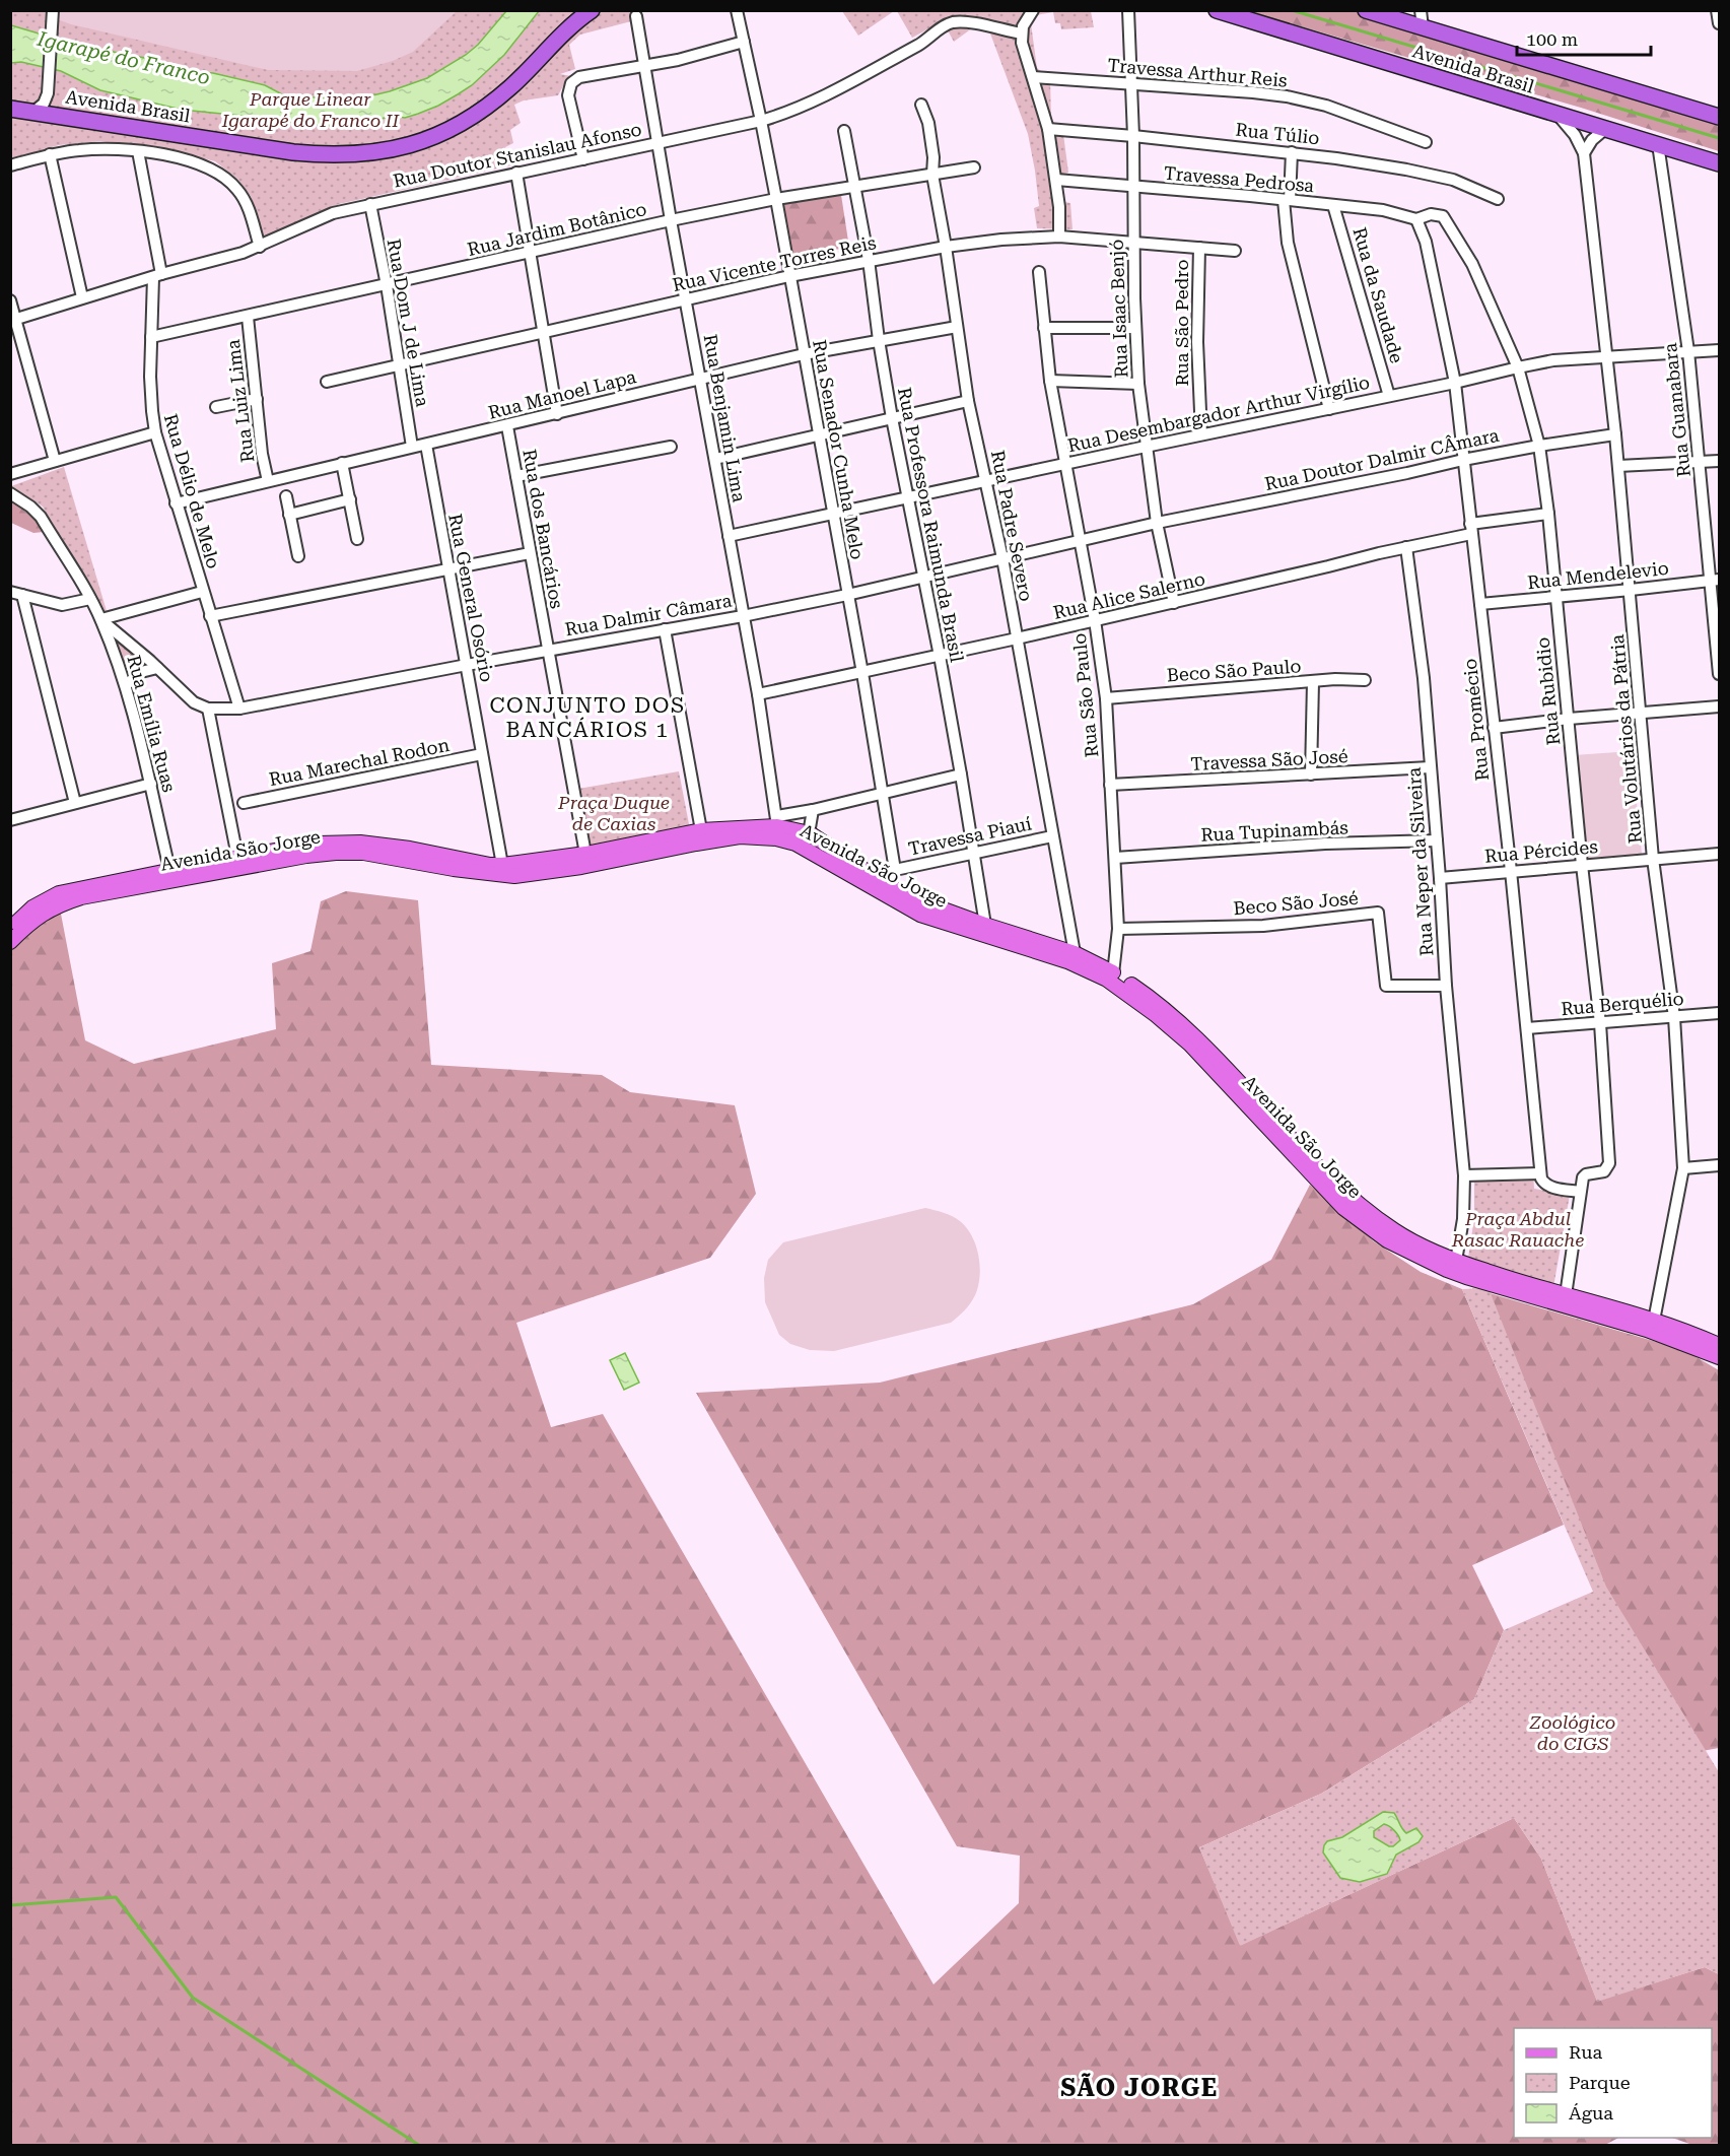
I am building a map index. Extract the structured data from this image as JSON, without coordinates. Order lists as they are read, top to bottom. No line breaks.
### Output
{"streets":{"highway":["Avenida Brasil"],"main road":["Avenida São Jorge"],"street":["Travessa Arthur Reis","Rua Túlio","Rua Doutor Stanislau Afonso","Travessa Pedrosa","Rua Jardim Botânico","Rua Vicente Torres Reis","Rua da Saudade","Rua Isaac Benjó","Rua Dom J de Lima","Rua São Pedro","Rua Manoel Lapa","Rua Luiz Lima","Rua Guanabara","Rua Desembargador Arthur Virgílio","Rua Benjamin Lima","Rua Senador Cunha Melo","Rua Doutor Dalmir CÂmara","Rua Délio de Melo","Rua Professora Raimunda Brasil","Rua Padre Severo","Rua dos Bancários","Rua Mendelevio","Rua Alice Salerno","Rua General Osório","Rua Dalmir Câmara","Beco São Paulo","Rua Rubidio","Rua São Paulo","Rua Promécio","Rua Emília Ruas","Rua Volutários da Pátria","Travessa São José","Rua Marechal Rodon","Rua Tupinambás","Travessa Piauí","Rua Pércides","Rua Neper da Silveira","Beco São José","Rua Berquélio"]},"crossings":[["Avenida Brasil","Rua Guanabara"],["Avenida Brasil","Rua Volutários da Pátria"],["Travessa Arthur Reis","Rua Isaac Benjó"],["Rua Túlio","Rua Isaac Benjó"],["Rua Doutor Stanislau Afonso","Rua Dom J de Lima"],["Rua Doutor Stanislau Afonso","Rua Benjamin Lima"],["Rua Doutor Stanislau Afonso","Rua Senador Cunha Melo"],["Rua Doutor Stanislau Afonso","Rua Délio de Melo"],["Travessa Pedrosa","Rua da Saudade"],["Travessa Pedrosa","Rua Isaac Benjó"],["Travessa Pedrosa","Rua Rubidio"],["Travessa Pedrosa","Rua Promécio"],["Rua Jardim Botânico","Rua Dom J de Lima"],["Rua Jardim Botânico","Rua Luiz Lima"],["Rua Jardim Botânico","Rua Benjamin Lima"],["Rua Jardim Botânico","Rua Senador Cunha Melo"],["Rua Jardim Botânico","Rua Délio de Melo"],["Rua Jardim Botânico","Rua Professora Raimunda Brasil"],["Rua Jardim Botânico","Rua Padre Severo"],["Rua Vicente Torres Reis","Rua Isaac Benjó"],["Rua Vicente Torres Reis","Rua Dom J de Lima"],["Rua Vicente Torres Reis","Rua São Pedro"],["Rua Vicente Torres Reis","Rua Benjamin Lima"],["Rua Vicente Torres Reis","Rua Senador Cunha Melo"],["Rua Vicente Torres Reis","Rua Professora Raimunda Brasil"],["Rua Vicente Torres Reis","Rua Padre Severo"],["Rua da Saudade","Rua Desembargador Arthur Virgílio"],["Rua Isaac Benjó","Rua Desembargador Arthur Virgílio"],["Rua Isaac Benjó","Rua Doutor Dalmir CÂmara"],["Rua Isaac Benjó","Rua Alice Salerno"],["Rua Isaac Benjó","Rua Dalmir Câmara"],["Rua Dom J de Lima","Rua Manoel Lapa"],["Rua São Pedro","Rua Desembargador Arthur Virgílio"],["Rua Manoel Lapa","Rua Luiz Lima"],["Rua Manoel Lapa","Rua Benjamin Lima"],["Rua Manoel Lapa","Rua Senador Cunha Melo"],["Rua Manoel Lapa","Rua Délio de Melo"],["Rua Manoel Lapa","Rua Professora Raimunda Brasil"],["Rua Manoel Lapa","Rua Padre Severo"],["Rua Manoel Lapa","Rua dos Bancários"],["Rua Manoel Lapa","Rua General Osório"],["Rua Guanabara","Rua Desembargador Arthur Virgílio"],["Rua Guanabara","Rua Mendelevio"],["Rua Desembargador Arthur Virgílio","Rua Benjamin Lima"],["Rua Desembargador Arthur Virgílio","Rua Senador Cunha Melo"],["Rua Desembargador Arthur Virgílio","Rua Professora Raimunda Brasil"],["Rua Desembargador Arthur Virgílio","Rua Padre Severo"],["Rua Desembargador Arthur Virgílio","Rua Rubidio"],["Rua Desembargador Arthur Virgílio","Rua São Paulo"],["Rua Desembargador Arthur Virgílio","Rua Promécio"],["Rua Desembargador Arthur Virgílio","Rua Volutários da Pátria"],["Rua Benjamin Lima","Rua Alice Salerno"],["Rua Benjamin Lima","Rua Dalmir Câmara"],["Rua Benjamin Lima","Avenida São Jorge"],["Rua Senador Cunha Melo","Rua Alice Salerno"],["Rua Senador Cunha Melo","Rua Dalmir Câmara"],["Rua Senador Cunha Melo","Travessa Piauí"],["Rua Doutor Dalmir CÂmara","Rua Dalmir Câmara"],["Rua Doutor Dalmir CÂmara","Rua Rubidio"],["Rua Doutor Dalmir CÂmara","Rua Promécio"],["Rua Doutor Dalmir CÂmara","Rua Volutários da Pátria"],["Rua Délio de Melo","Rua Dalmir Câmara"],["Rua Professora Raimunda Brasil","Rua Alice Salerno"],["Rua Professora Raimunda Brasil","Rua Dalmir Câmara"],["Rua Professora Raimunda Brasil","Travessa Piauí"],["Rua Professora Raimunda Brasil","Avenida São Jorge"],["Rua Padre Severo","Rua Alice Salerno"],["Rua Padre Severo","Rua Dalmir Câmara"],["Rua Padre Severo","Travessa Piauí"],["Rua Padre Severo","Avenida São Jorge"],["Rua dos Bancários","Rua Dalmir Câmara"],["Rua dos Bancários","Avenida São Jorge"],["Rua Mendelevio","Rua Rubidio"],["Rua Mendelevio","Rua Promécio"],["Rua Mendelevio","Rua Volutários da Pátria"],["Rua Alice Salerno","Rua Rubidio"],["Rua Alice Salerno","Rua São Paulo"],["Rua Alice Salerno","Rua Promécio"],["Rua Alice Salerno","Rua Neper da Silveira"],["Rua General Osório","Rua Dalmir Câmara"],["Rua General Osório","Rua Marechal Rodon"],["Rua General Osório","Avenida São Jorge"],["Rua Dalmir Câmara","Rua São Paulo"],["Beco São Paulo","Rua São Paulo"],["Rua Rubidio","Rua Promécio"],["Rua Rubidio","Rua Pércides"],["Rua Rubidio","Rua Berquélio"],["Rua São Paulo","Travessa São José"],["Rua São Paulo","Rua Tupinambás"],["Rua São Paulo","Avenida São Jorge"],["Rua São Paulo","Beco São José"],["Rua Promécio","Rua Pércides"],["Rua Promécio","Rua Berquélio"],["Rua Emília Ruas","Avenida São Jorge"],["Rua Volutários da Pátria","Avenida São Jorge"],["Rua Volutários da Pátria","Rua Pércides"],["Rua Volutários da Pátria","Rua Berquélio"],["Travessa São José","Rua Neper da Silveira"],["Rua Tupinambás","Rua Neper da Silveira"],["Avenida São Jorge","Rua Neper da Silveira"],["Rua Pércides","Rua Neper da Silveira"],["Rua Neper da Silveira","Beco São José"]],"districts":["CONJUNTO DOS BANCÁRIOS 1","SÃO JORGE"],"water":["Igarapé do Franco"],"parks":["Parque Linear Igarapé do Franco II","Praça Duque de Caxias","Praça Abdul Rasac Rauache","Zoológico do CIGS"],"legend":["Rua","Parque","Água"],"scale_bar":"100 m"}
